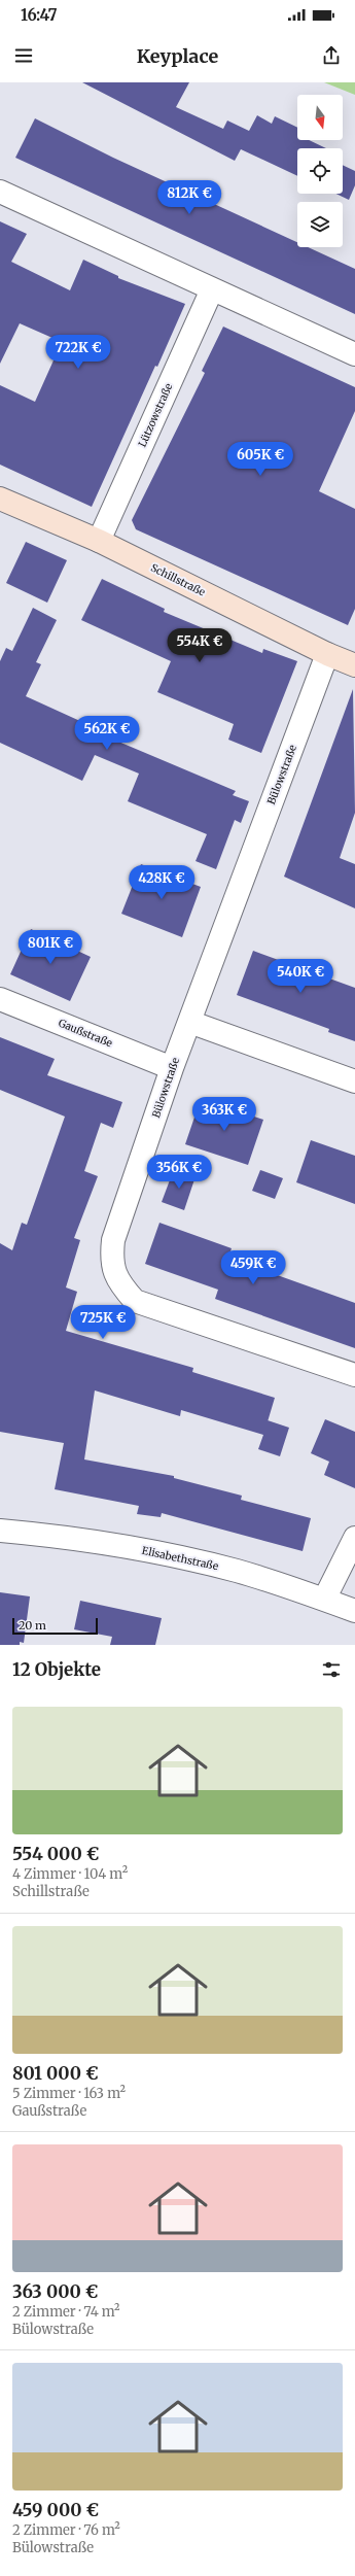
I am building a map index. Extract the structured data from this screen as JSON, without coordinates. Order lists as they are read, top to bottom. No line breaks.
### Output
{"streets":{"street":["Lützowstraße","Schillstraße","Bülowstraße","Gaußstraße","Elisabethstraße"]},"crossings":[["Lützowstraße","Schillstraße"],["Schillstraße","Bülowstraße"],["Bülowstraße","Gaußstraße"]],"scale_bar":"20 m","north":"bottom","page":{"status":"16:47","header":"Keyplace","price":["812K €","722K €","605K €","554K €","562K €","428K €","801K €","540K €","363K €","356K €","459K €","725K €"],"scale":"20 m","heading":"12 Objekte","list":[{"name":"554 000 €","note":"4 Zimmer · 104 m² · Schillstraße"},{"name":"801 000 €","note":"5 Zimmer · 163 m² · Gaußstraße"},{"name":"363 000 €","note":"2 Zimmer · 74 m² · Bülowstraße"},{"name":"459 000 €","note":"2 Zimmer · 76 m² · Bülowstraße"}]}}
